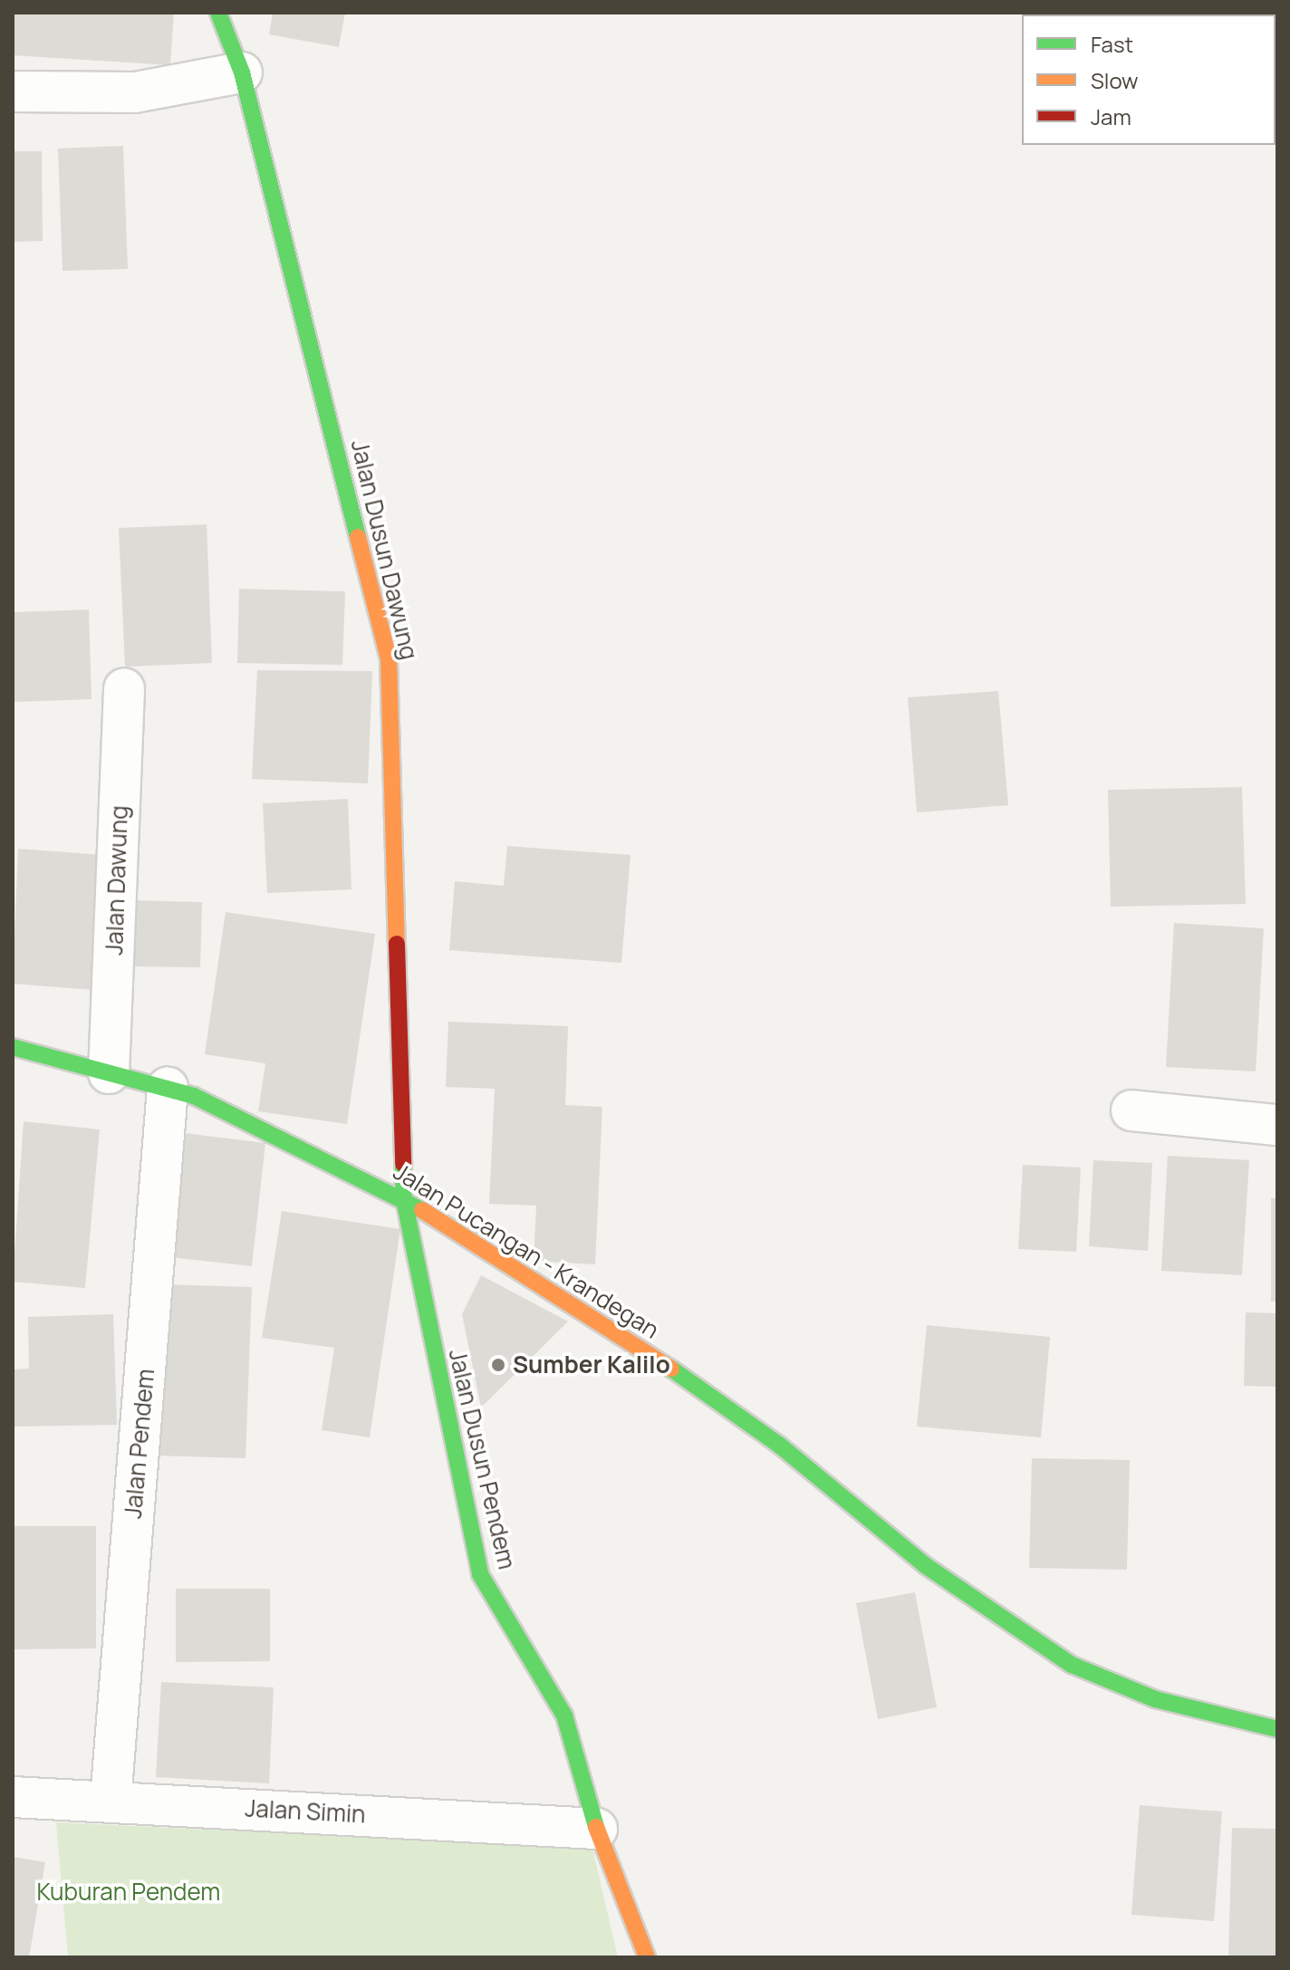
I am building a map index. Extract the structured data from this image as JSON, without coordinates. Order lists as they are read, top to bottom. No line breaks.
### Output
{"streets":{"street":["Jalan Dusun Dawung","Jalan Dawung","Jalan Pucangan - Krandegan","Jalan Pendem","Jalan Dusun Pendem","Jalan Simin"]},"crossings":[["Jalan Dusun Dawung","Jalan Pucangan - Krandegan"],["Jalan Dusun Dawung","Jalan Dusun Pendem"],["Jalan Dawung","Jalan Pucangan - Krandegan"],["Jalan Pucangan - Krandegan","Jalan Pendem"],["Jalan Pucangan - Krandegan","Jalan Dusun Pendem"],["Jalan Pendem","Jalan Simin"],["Jalan Dusun Pendem","Jalan Simin"]],"parks":["Kuburan Pendem"],"places":["Sumber Kalilo"],"legend":["Fast","Slow","Jam"]}
